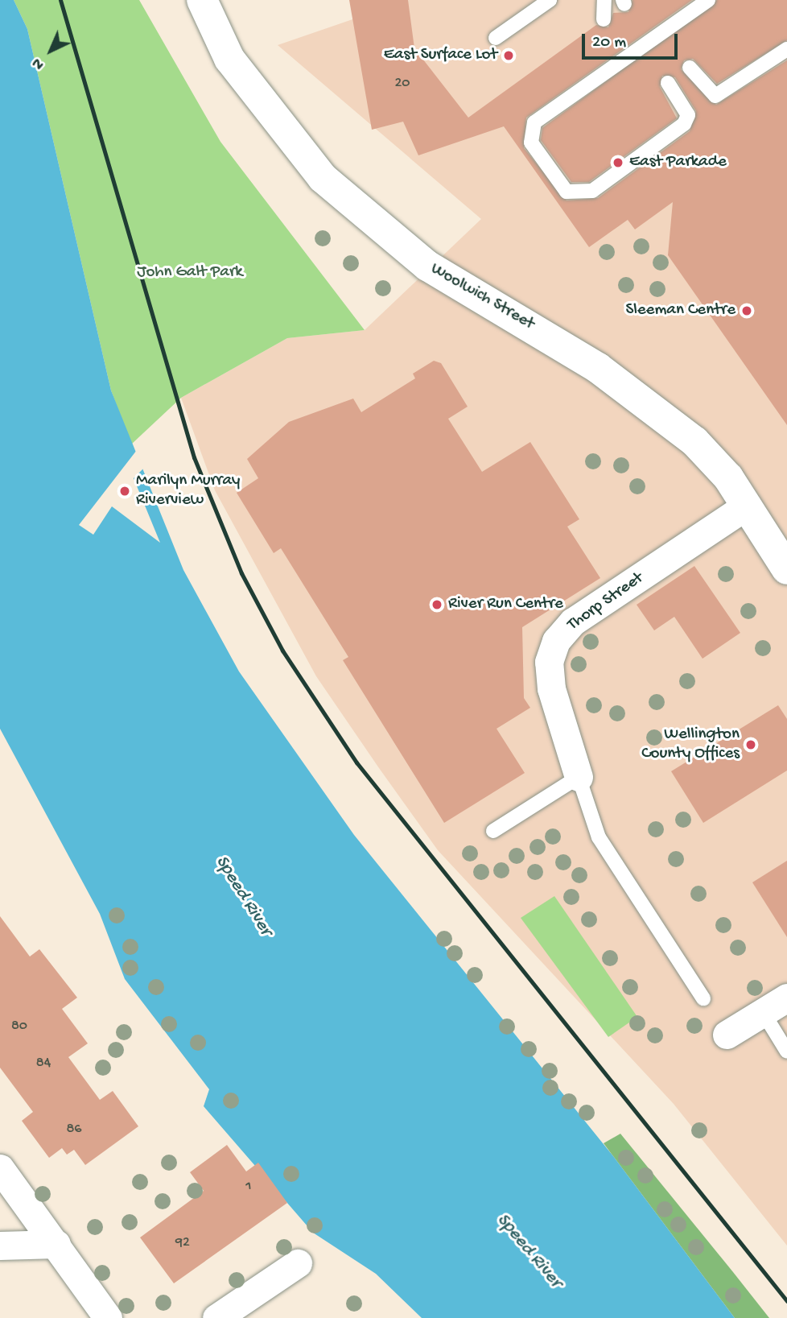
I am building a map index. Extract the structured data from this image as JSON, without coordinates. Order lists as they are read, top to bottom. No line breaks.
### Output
{"streets":{"main road":["Woolwich Street"],"street":["Thorp Street"]},"crossings":[["Woolwich Street","Thorp Street"]],"water":["Speed River"],"parks":["John Galt Park"],"places":["East Surface Lot","East Parkade","Sleeman Centre","Marilyn Murray Riverview","River Run Centre","Wellington County Offices"],"house_numbers":["20","80","84","86","1","92"],"scale_bar":"20 m","north":"bottom left"}
